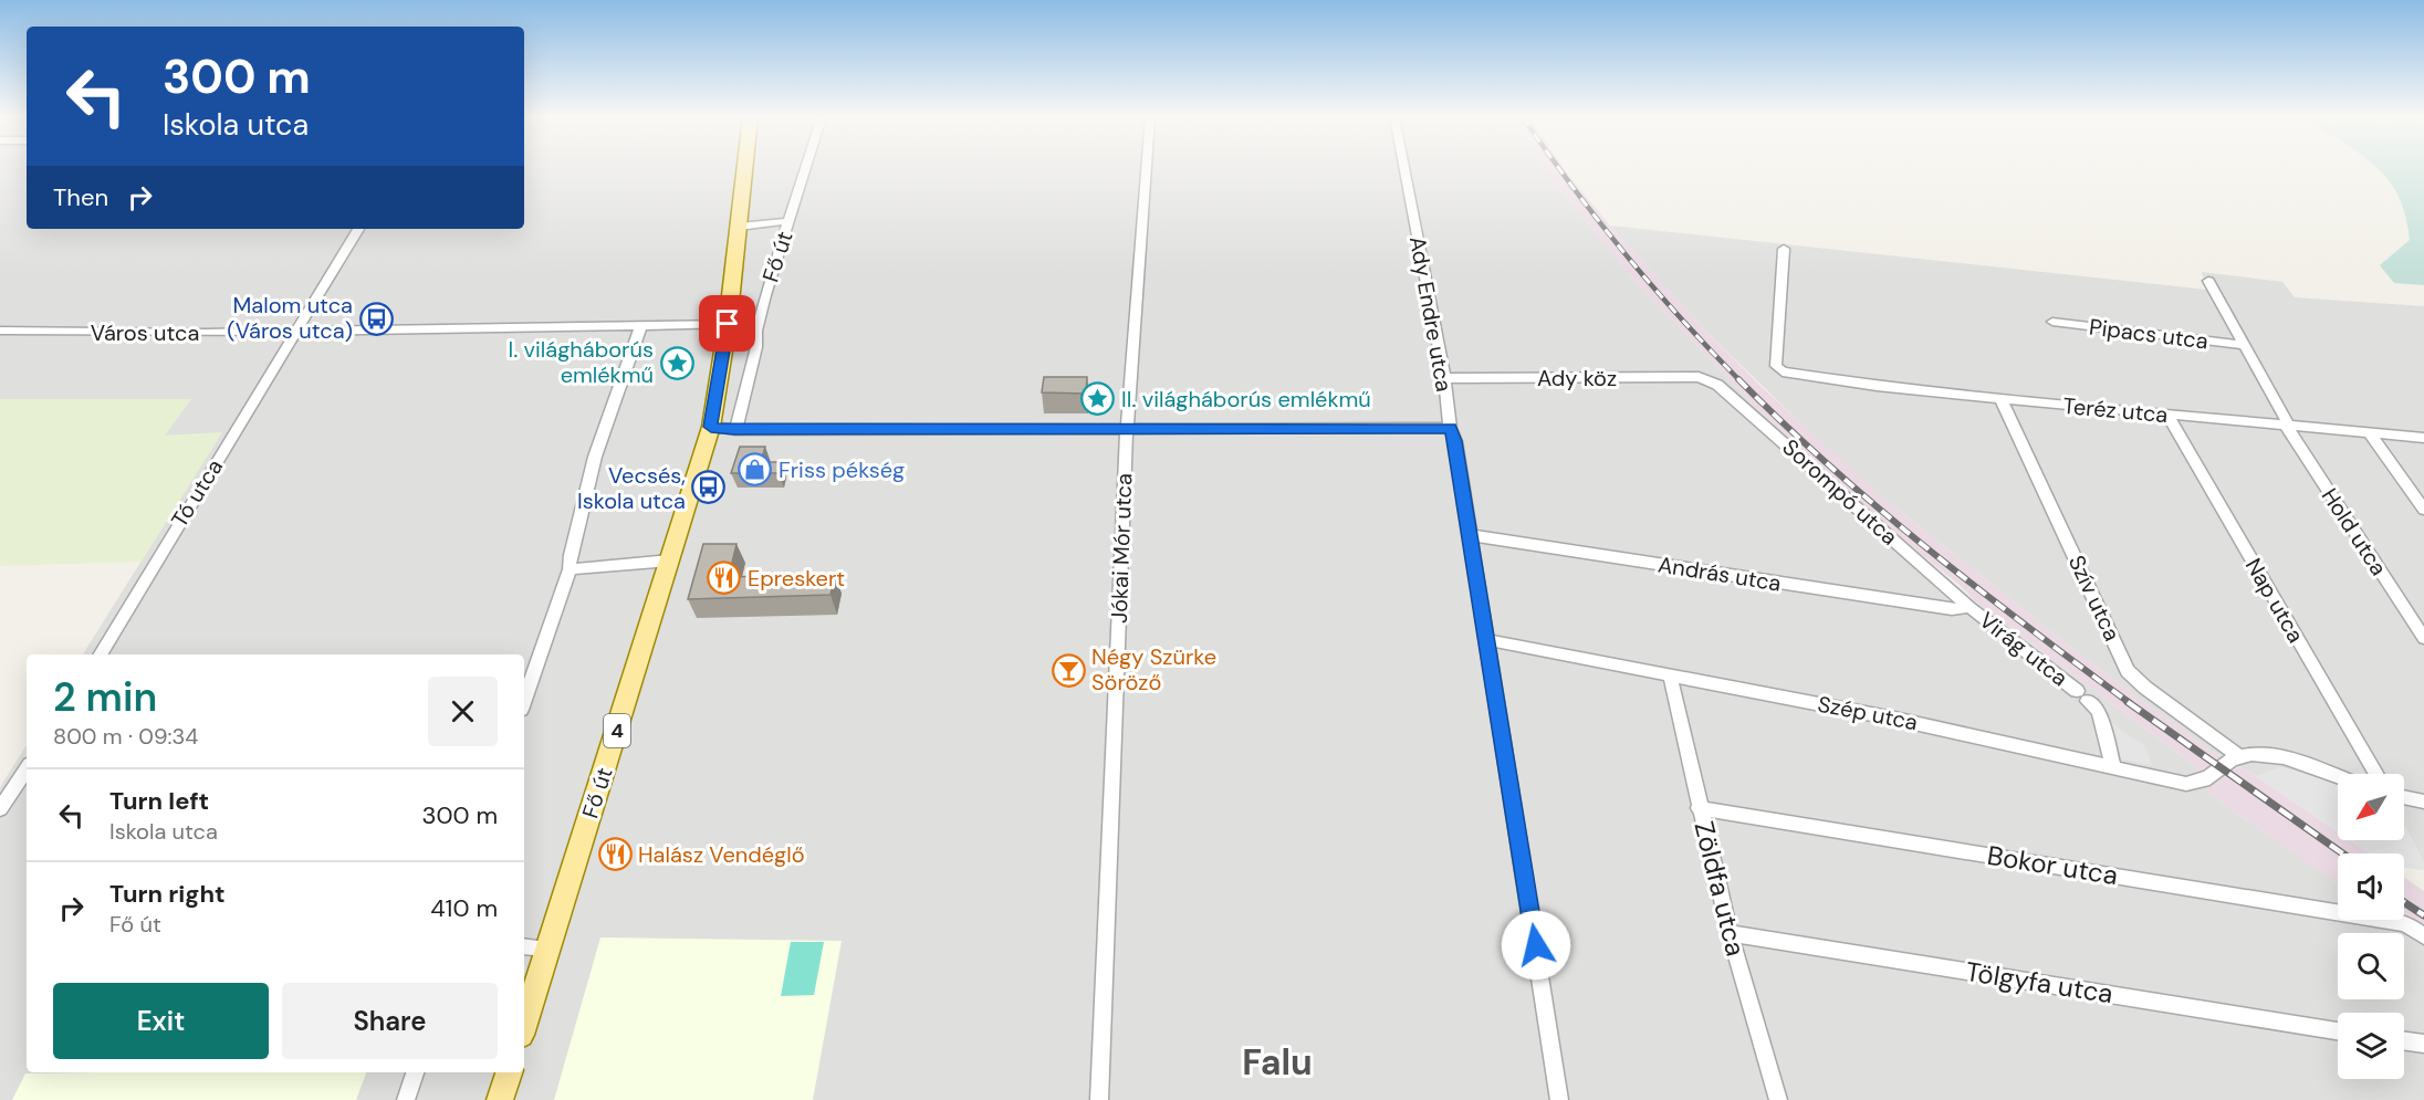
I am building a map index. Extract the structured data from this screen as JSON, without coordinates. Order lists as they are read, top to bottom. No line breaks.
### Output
{"streets":{"main road":["Fő út","4"],"street":["Ady Endre utca","Város utca","Pipacs utca","Ady köz","Teréz utca","Sorompó utca","Tó utca","Hold utca","Jókai Mór utca","András utca","Szív utca","Nap utca","Virág utca","Szép utca","Bokor utca","Zöldfa utca","Tölgyfa utca"]},"crossings":[["Fő út","Város utca"],["Ady Endre utca","Ady köz"],["Ady Endre utca","András utca"],["Ady Endre utca","Szép utca"],["Város utca","Tó utca"],["Pipacs utca","Hold utca"],["Ady köz","Sorompó utca"],["Teréz utca","Hold utca"],["Teréz utca","Szív utca"],["Teréz utca","Nap utca"],["Sorompó utca","András utca"],["Sorompó utca","Virág utca"],["András utca","Virág utca"],["Szív utca","Szép utca"],["Virág utca","Szép utca"],["Szép utca","Zöldfa utca"],["Bokor utca","Zöldfa utca"],["Zöldfa utca","Tölgyfa utca"]],"districts":["Falu"],"places":{"bus stop":["Malom utca (Város utca)","Vecsés, Iskola utca"],"place":["I. világháborús emlékmű","II. világháborús emlékmű"],"shop":["Friss pékség"],"restaurant":["Epreskert","Halász Vendéglő"],"bar":["Négy Szürke Söröző"]},"north":"bottom left","page":{"turn":["300 m","Iskola utca"],"then":"Then","heading":["2 min","800 m · 09:34"],"list":[{"name":"Turn left","note":"Iskola utca","value":"300 m"},{"name":"Turn right","note":"Fő út","value":"410 m"}],"buttons":["Exit","Share"]}}
